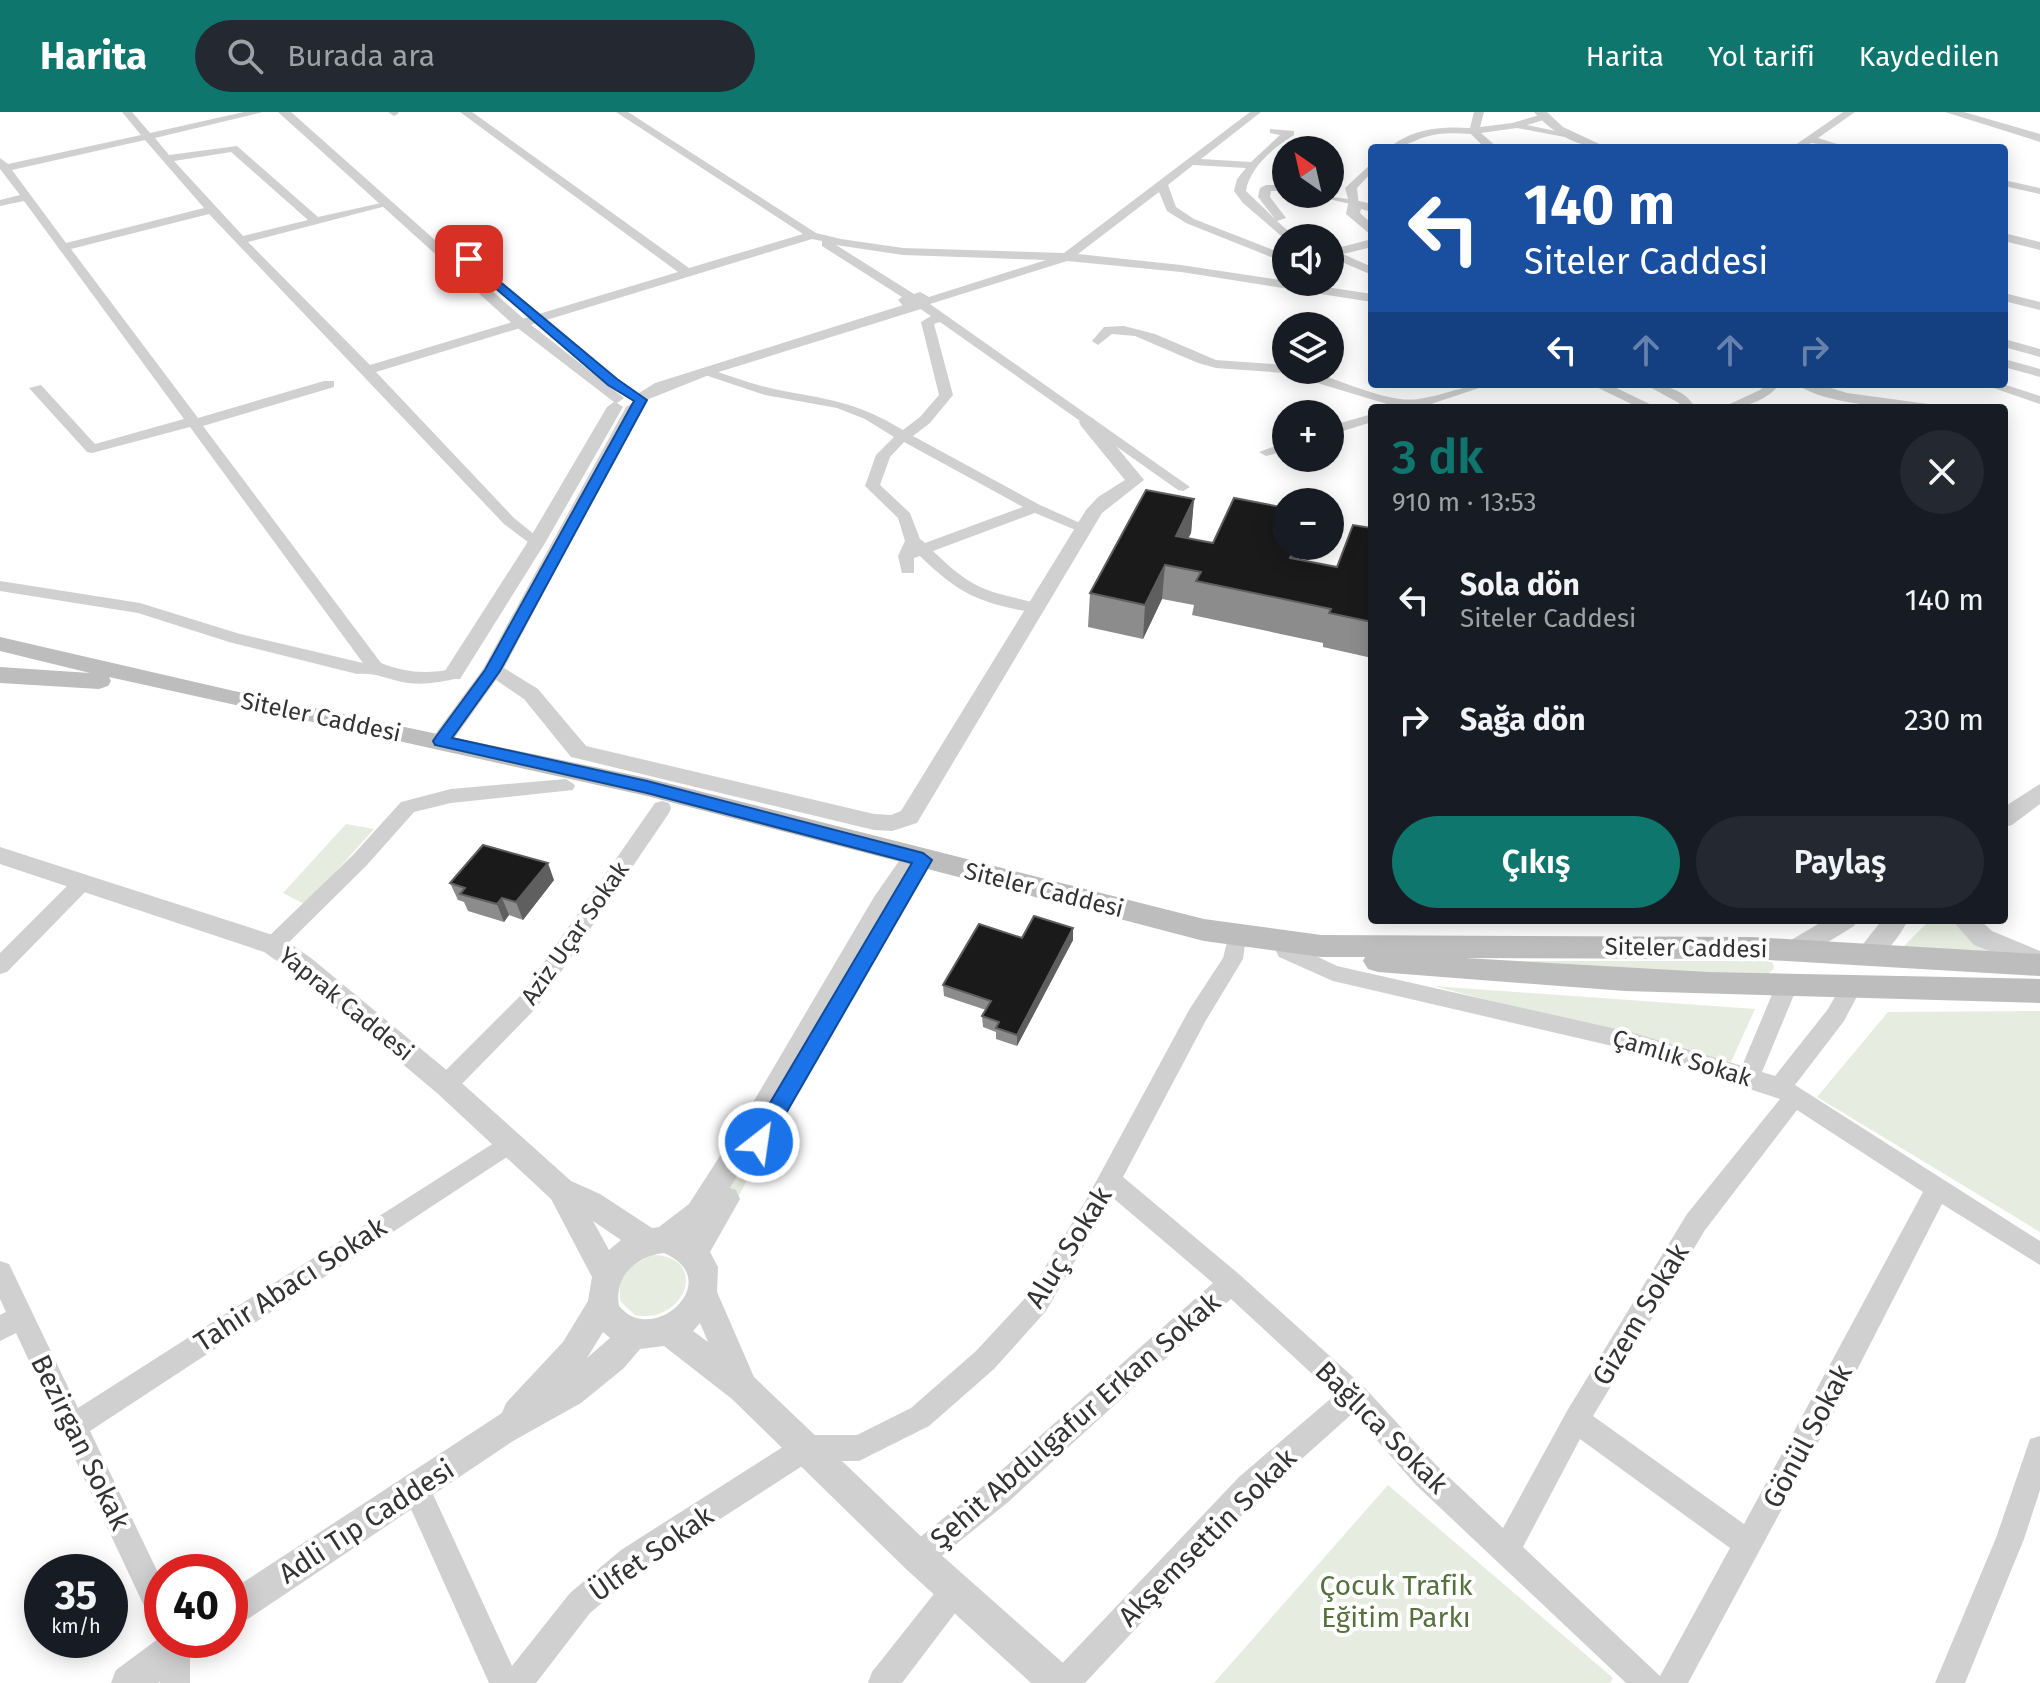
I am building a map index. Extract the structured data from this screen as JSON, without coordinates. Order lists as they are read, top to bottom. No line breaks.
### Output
{"streets":{"main road":["Siteler Caddesi"],"street":["Aziz Uçar Sokak","Yaprak Caddesi","Çamlık Sokak","Aluç Sokak","Tahir Abacı Sokak","Gizem Sokak","Şehit Abdulgafur Erkan Sokak","Bağlıca Sokak","Gönül Sokak","Bezirgan Sokak","Adli Tıp Caddesi","Akşemsettin Sokak","Ülfet Sokak"]},"crossings":[["Siteler Caddesi","Aziz Uçar Sokak"],["Siteler Caddesi","Çamlık Sokak"],["Siteler Caddesi","Aluç Sokak"],["Siteler Caddesi","Gizem Sokak"],["Siteler Caddesi","Adli Tıp Caddesi"],["Aziz Uçar Sokak","Yaprak Caddesi"],["Yaprak Caddesi","Tahir Abacı Sokak"],["Yaprak Caddesi","Adli Tıp Caddesi"],["Çamlık Sokak","Gizem Sokak"],["Çamlık Sokak","Gönül Sokak"],["Aluç Sokak","Bağlıca Sokak"],["Aluç Sokak","Ülfet Sokak"],["Tahir Abacı Sokak","Bezirgan Sokak"],["Gizem Sokak","Bağlıca Sokak"],["Şehit Abdulgafur Erkan Sokak","Bağlıca Sokak"],["Bağlıca Sokak","Akşemsettin Sokak"]],"parks":["Çocuk Trafik Eğitim Parkı"],"north":"top left","page":{"header":"Harita","search":"Burada ara","nav":["Harita","Yol tarifi","Kaydedilen"],"map_buttons":["+","−"],"turn":["140 m","Siteler Caddesi"],"heading":["3 dk","910 m · 13:53"],"list":[{"name":"Sola dön","note":"Siteler Caddesi","value":"140 m"},{"name":"Sağa dön","value":"230 m"}],"buttons":["Çıkış","Paylaş"],"speed":"35 km/h","limit":"40"}}
